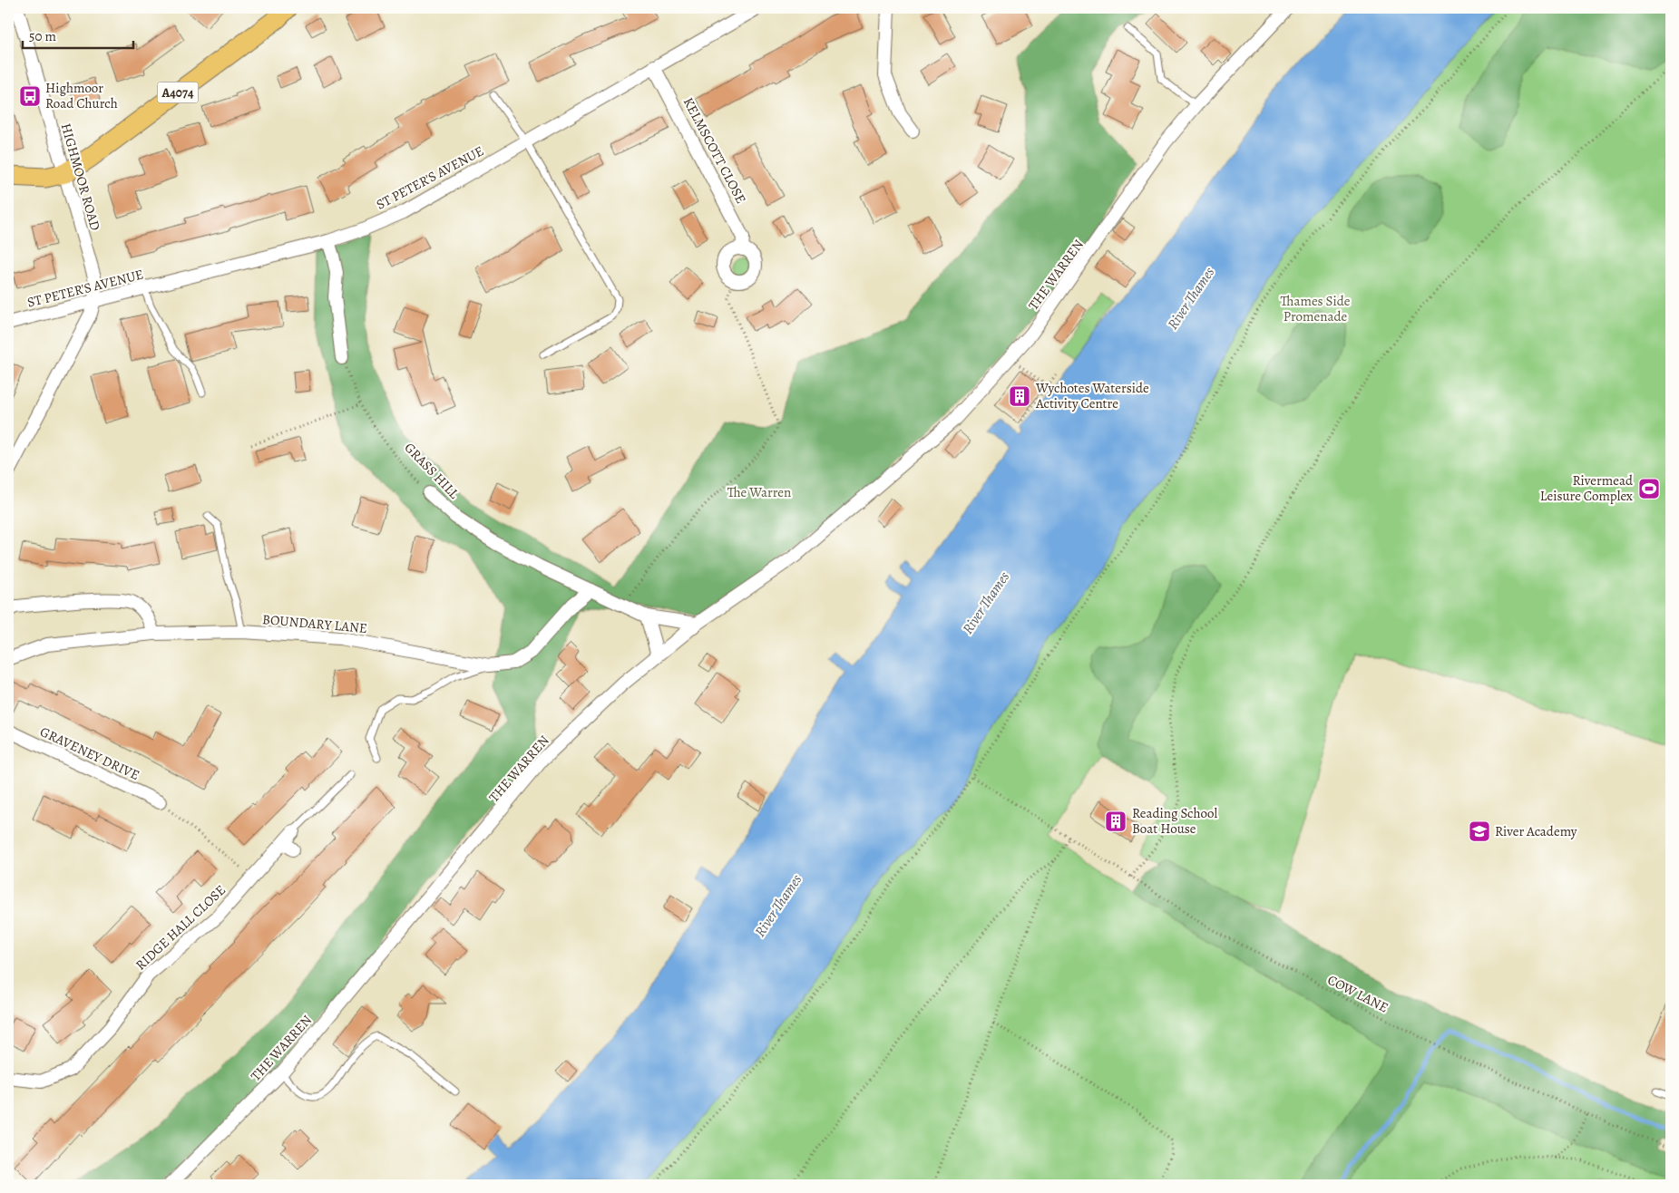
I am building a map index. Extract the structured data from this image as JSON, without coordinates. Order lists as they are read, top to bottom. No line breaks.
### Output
{"streets":{"main road":["A4074"],"street":["KELMSCOTT CLOSE","HIGHMOOR ROAD","ST PETER'S AVENUE","THE WARREN","GRASS HILL","BOUNDARY LANE","GRAVENEY DRIVE","RIDGE HALL CLOSE"],"path":["COW LANE"]},"crossings":[["A4074","HIGHMOOR ROAD"],["KELMSCOTT CLOSE","ST PETER'S AVENUE"],["HIGHMOOR ROAD","ST PETER'S AVENUE"],["THE WARREN","GRASS HILL"],["GRASS HILL","BOUNDARY LANE"]],"water":["River Thames"],"parks":["Thames Side Promenade","The Warren"],"places":{"bus stop":["Highmoor Road Church"],"building":["Wychotes Waterside Activity Centre","Reading School Boat House"],"sports":["Rivermead Leisure Complex"],"school or university":["River Academy"]},"scale_bar":"50 m"}
